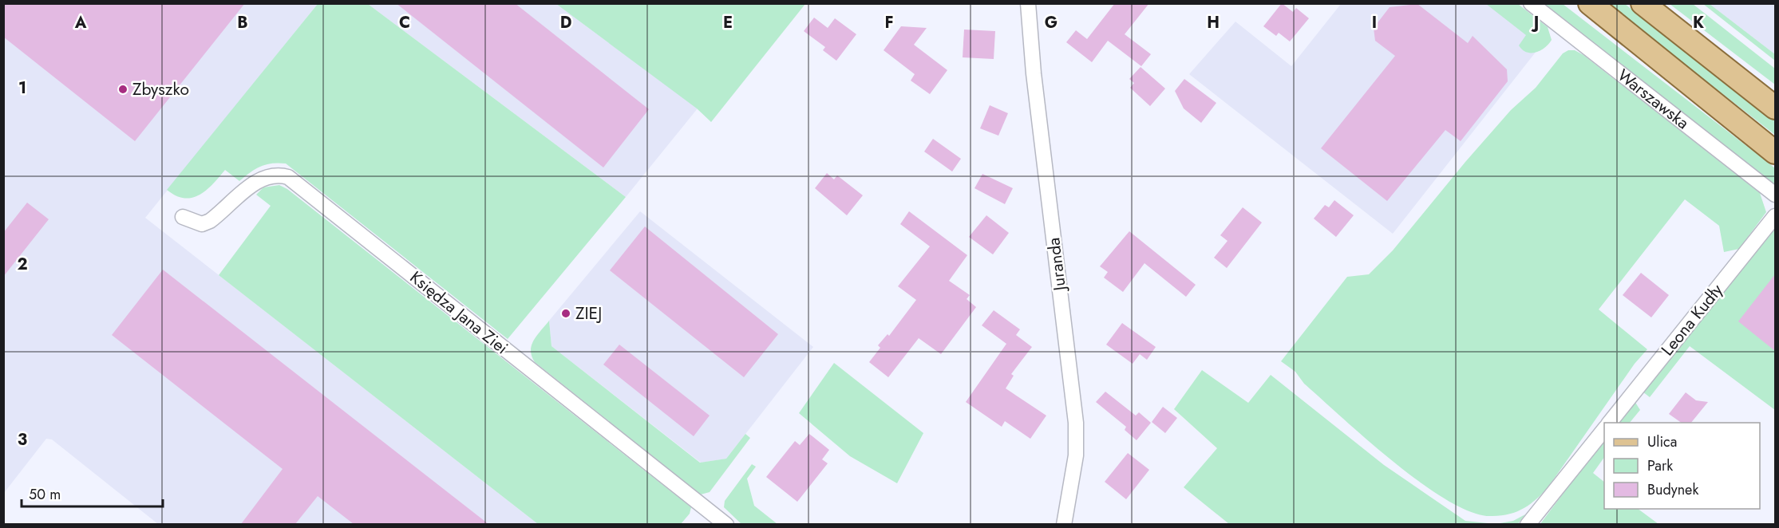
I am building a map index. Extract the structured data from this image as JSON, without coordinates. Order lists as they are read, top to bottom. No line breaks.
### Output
{"streets":{"main road":["Warszawska"],"street":["Juranda","Księdza Jana Ziei","Leona Kudły"]},"places":["Zbyszko","ZIEJ"],"legend":["Ulica","Park","Budynek"],"scale_bar":"50 m","grid":{"columns":["A","B","C","D","E","F","G","H","I","J","K"],"rows":["1","2","3"]}}
